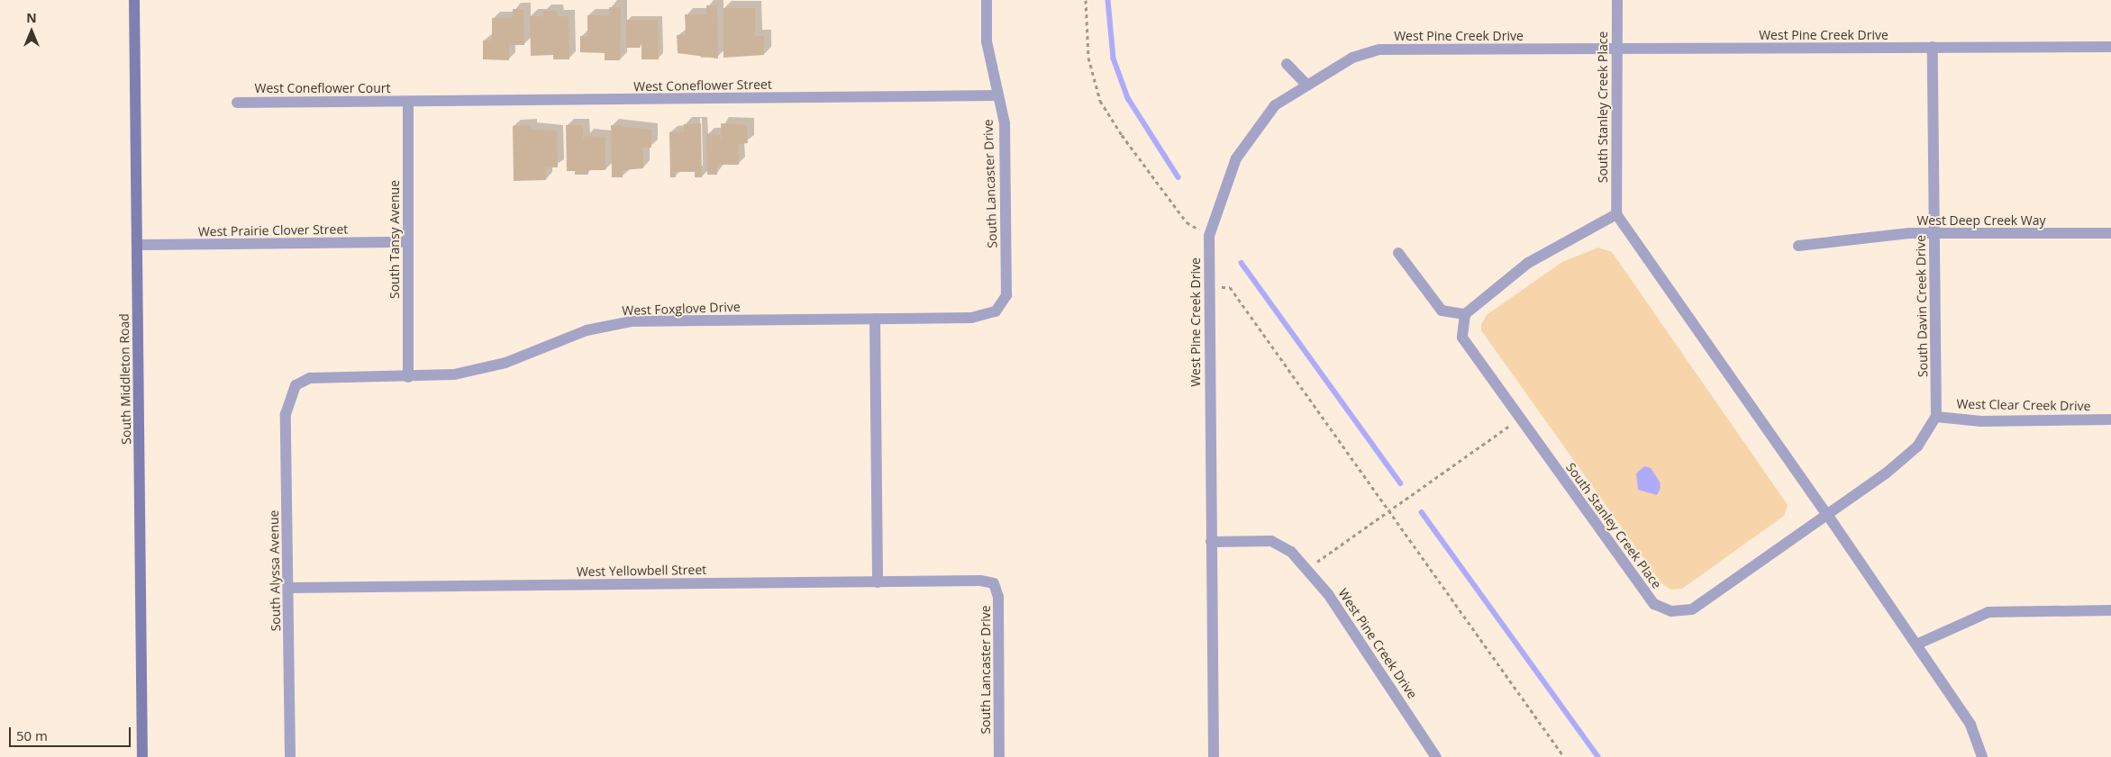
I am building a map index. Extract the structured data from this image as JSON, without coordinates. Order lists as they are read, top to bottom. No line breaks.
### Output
{"streets":{"main road":["South Middleton Road"],"street":["West Pine Creek Drive","West Coneflower Street","West Coneflower Court","South Stanley Creek Place","South Lancaster Drive","West Deep Creek Way","West Prairie Clover Street","South Tansy Avenue","South Davin Creek Drive","West Foxglove Drive","West Clear Creek Drive","South Alyssa Avenue","West Yellowbell Street"]},"crossings":[["West Pine Creek Drive","South Stanley Creek Place"],["West Pine Creek Drive","South Davin Creek Drive"],["West Coneflower Street","West Coneflower Court"],["West Coneflower Street","South Lancaster Drive"],["West Coneflower Street","South Tansy Avenue"],["West Coneflower Court","South Tansy Avenue"],["South Lancaster Drive","West Foxglove Drive"],["South Lancaster Drive","West Yellowbell Street"],["West Deep Creek Way","South Davin Creek Drive"],["West Prairie Clover Street","South Tansy Avenue"],["West Prairie Clover Street","South Middleton Road"],["South Tansy Avenue","West Foxglove Drive"],["South Davin Creek Drive","West Clear Creek Drive"],["West Foxglove Drive","South Alyssa Avenue"],["South Alyssa Avenue","West Yellowbell Street"]],"scale_bar":"50 m","north":"top"}
